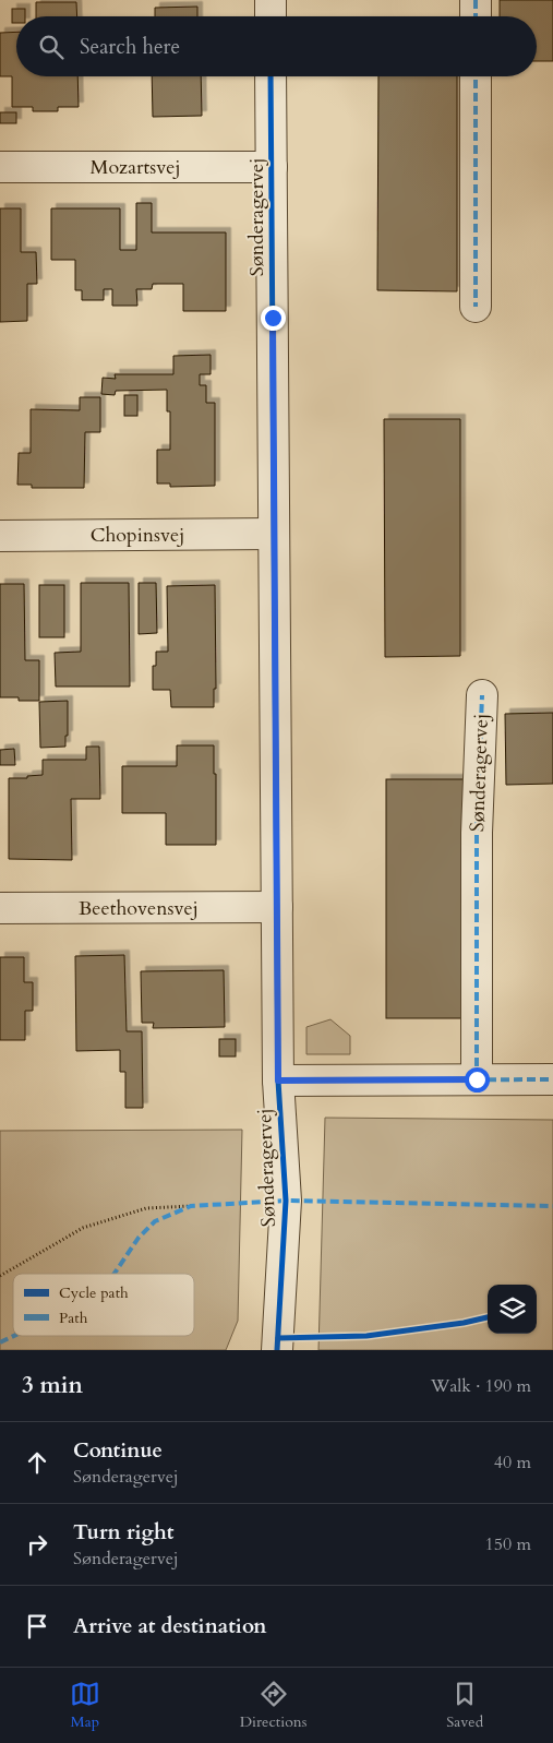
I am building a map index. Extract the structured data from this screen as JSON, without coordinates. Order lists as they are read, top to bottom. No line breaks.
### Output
{"streets":{"street":["Mozartsvej","Sønderagervej","Chopinsvej","Beethovensvej"]},"crossings":[["Mozartsvej","Sønderagervej"],["Sønderagervej","Chopinsvej"],["Sønderagervej","Beethovensvej"]],"legend":["Cycle path","Path"],"page":{"search":"Search here","heading":["3 min","Walk · 190 m"],"list":[["Continue","Sønderagervej","40 m"],["Turn right","Sønderagervej","150 m"],"Arrive at destination"],"nav":["Map","Directions","Saved"]}}
